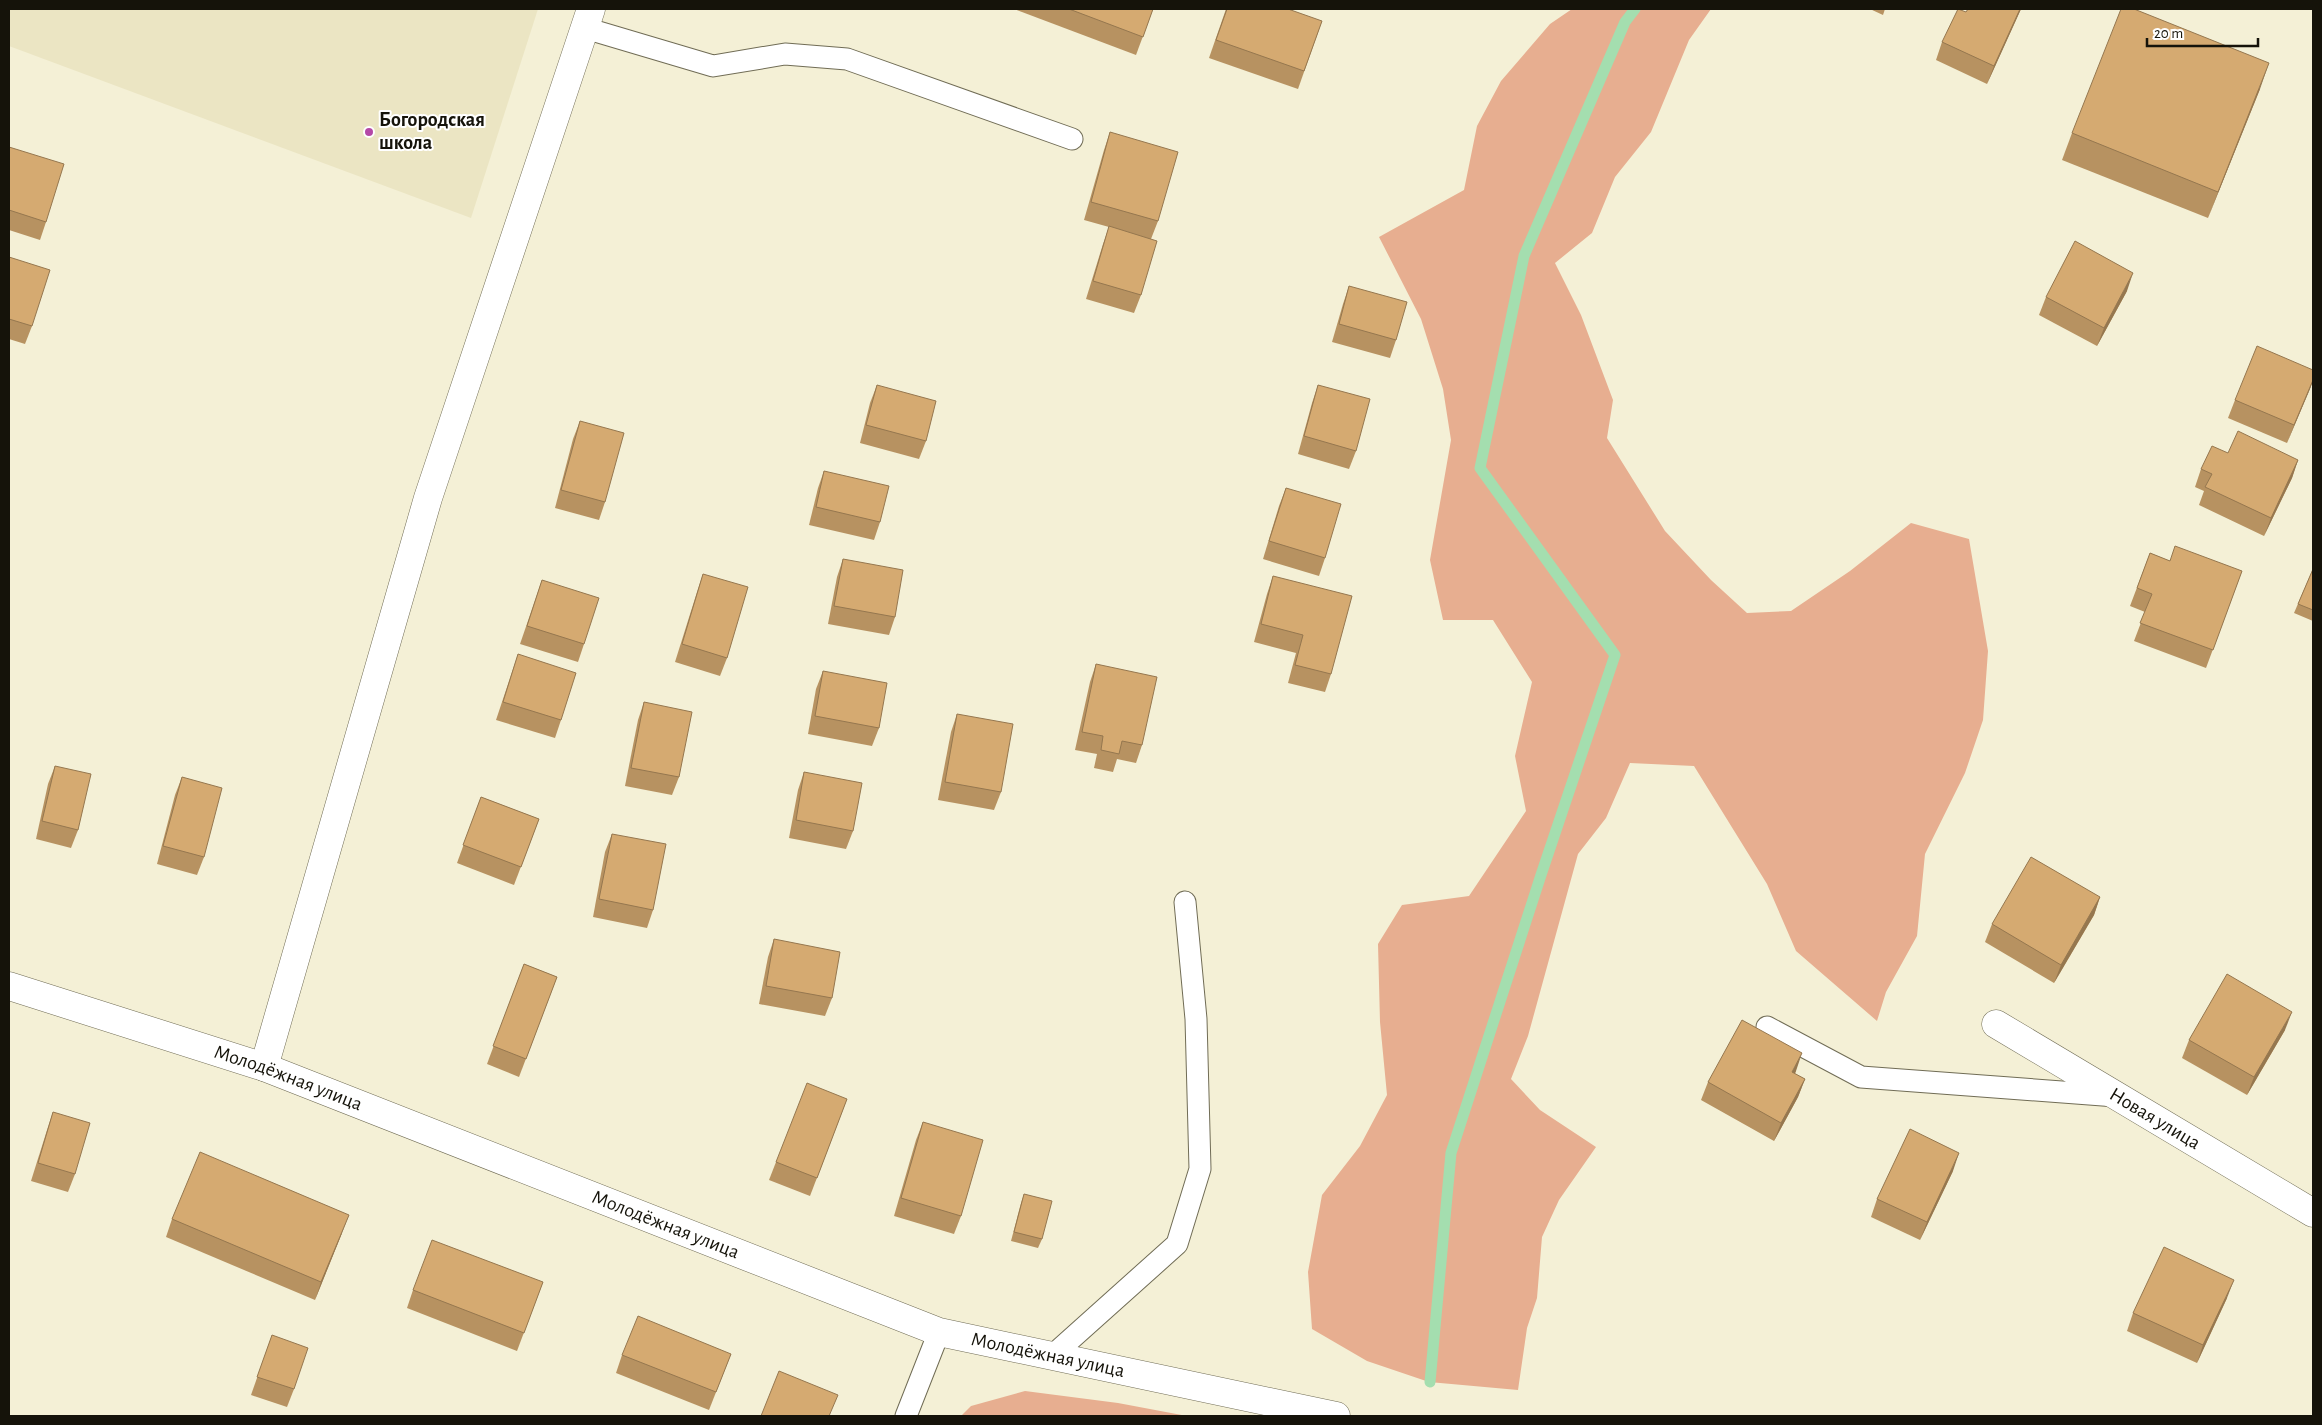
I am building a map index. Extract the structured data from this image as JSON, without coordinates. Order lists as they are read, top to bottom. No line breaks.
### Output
{"streets":{"street":["Молодёжная улица","Новая улица"]},"places":["Богородская школа"],"scale_bar":"20 m"}
